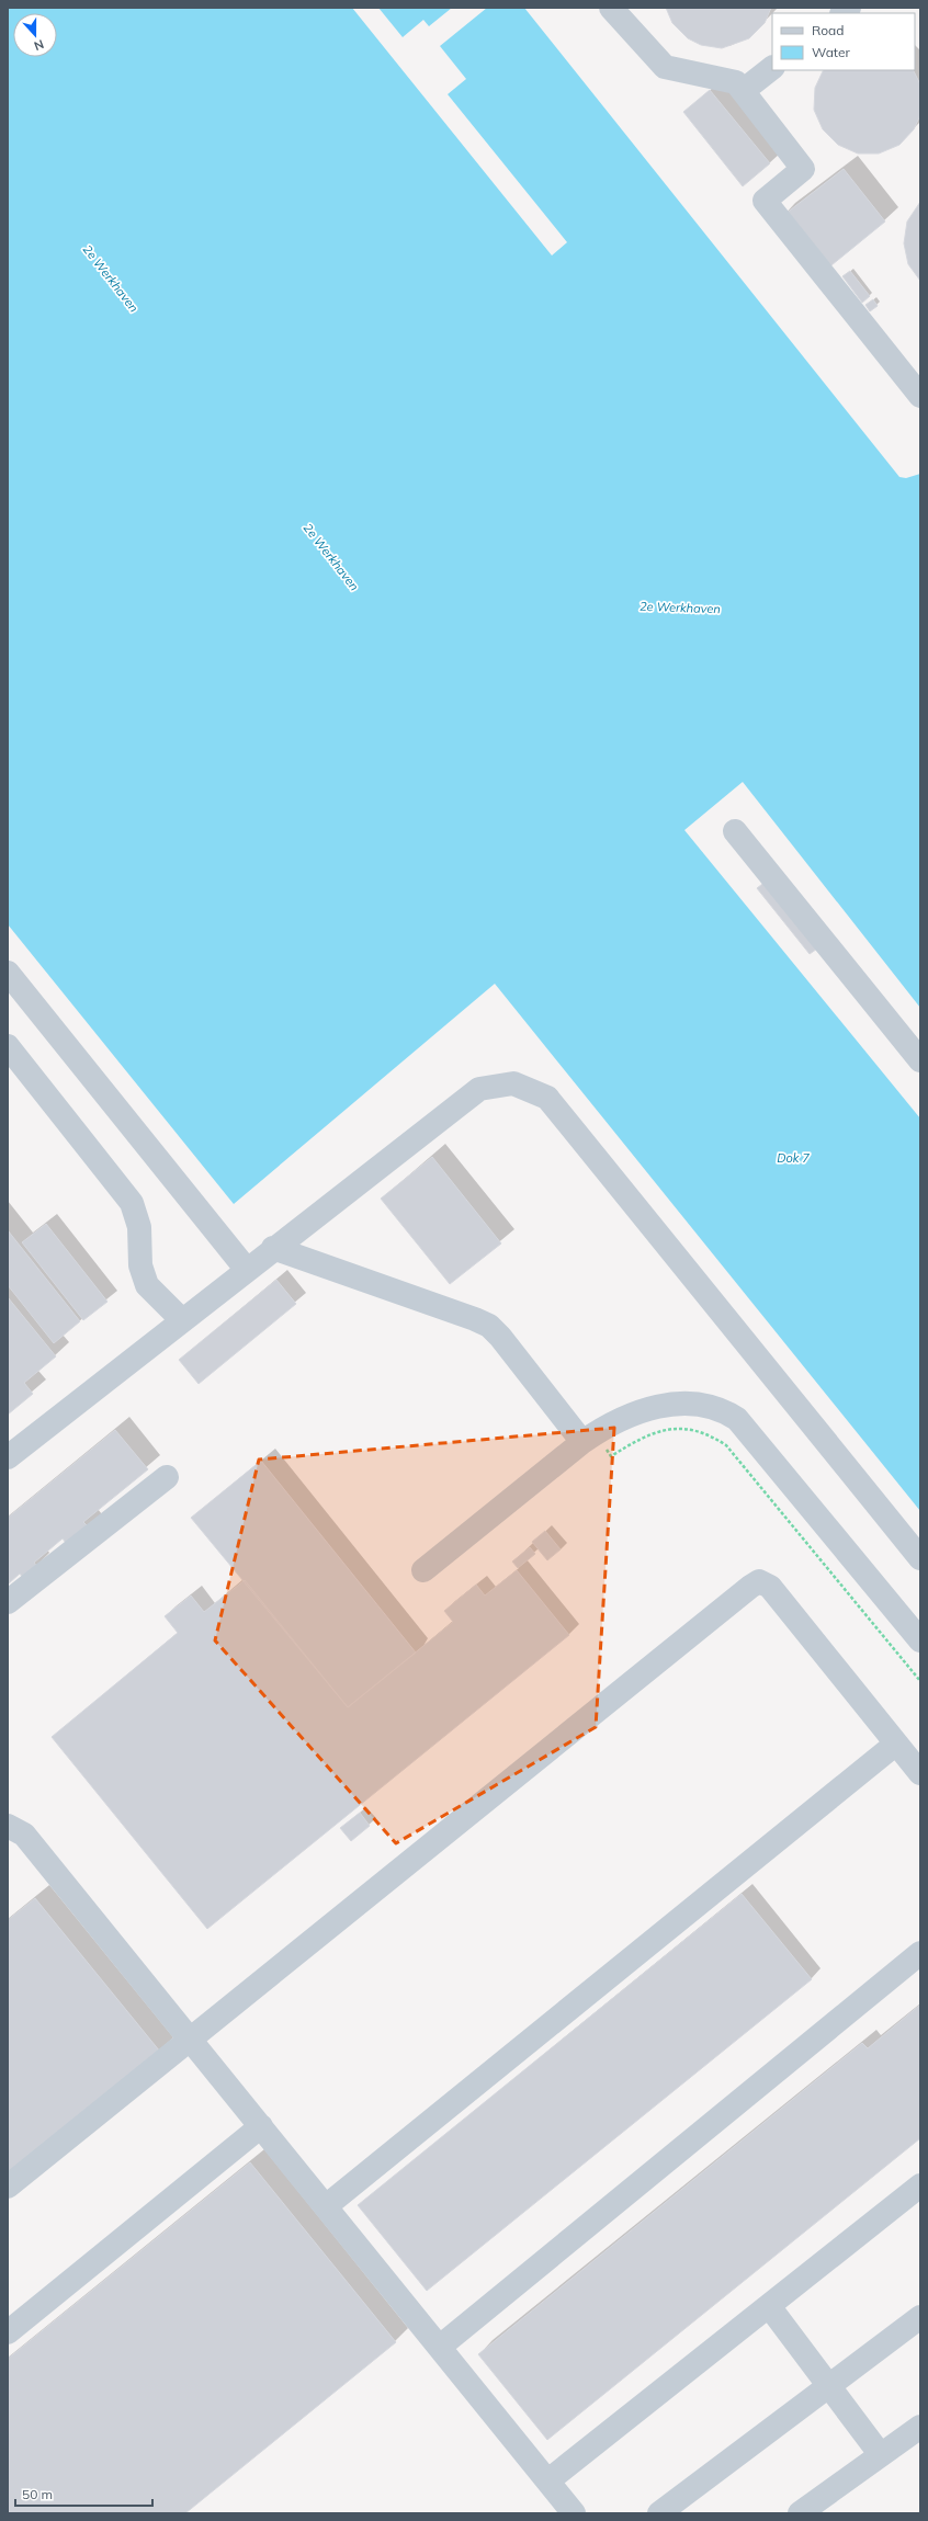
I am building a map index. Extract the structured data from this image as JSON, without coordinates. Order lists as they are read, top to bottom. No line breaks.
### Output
{"water":["2e Werkhaven","Dok 7"],"legend":["Road","Water"],"scale_bar":"50 m","north":"bottom"}
